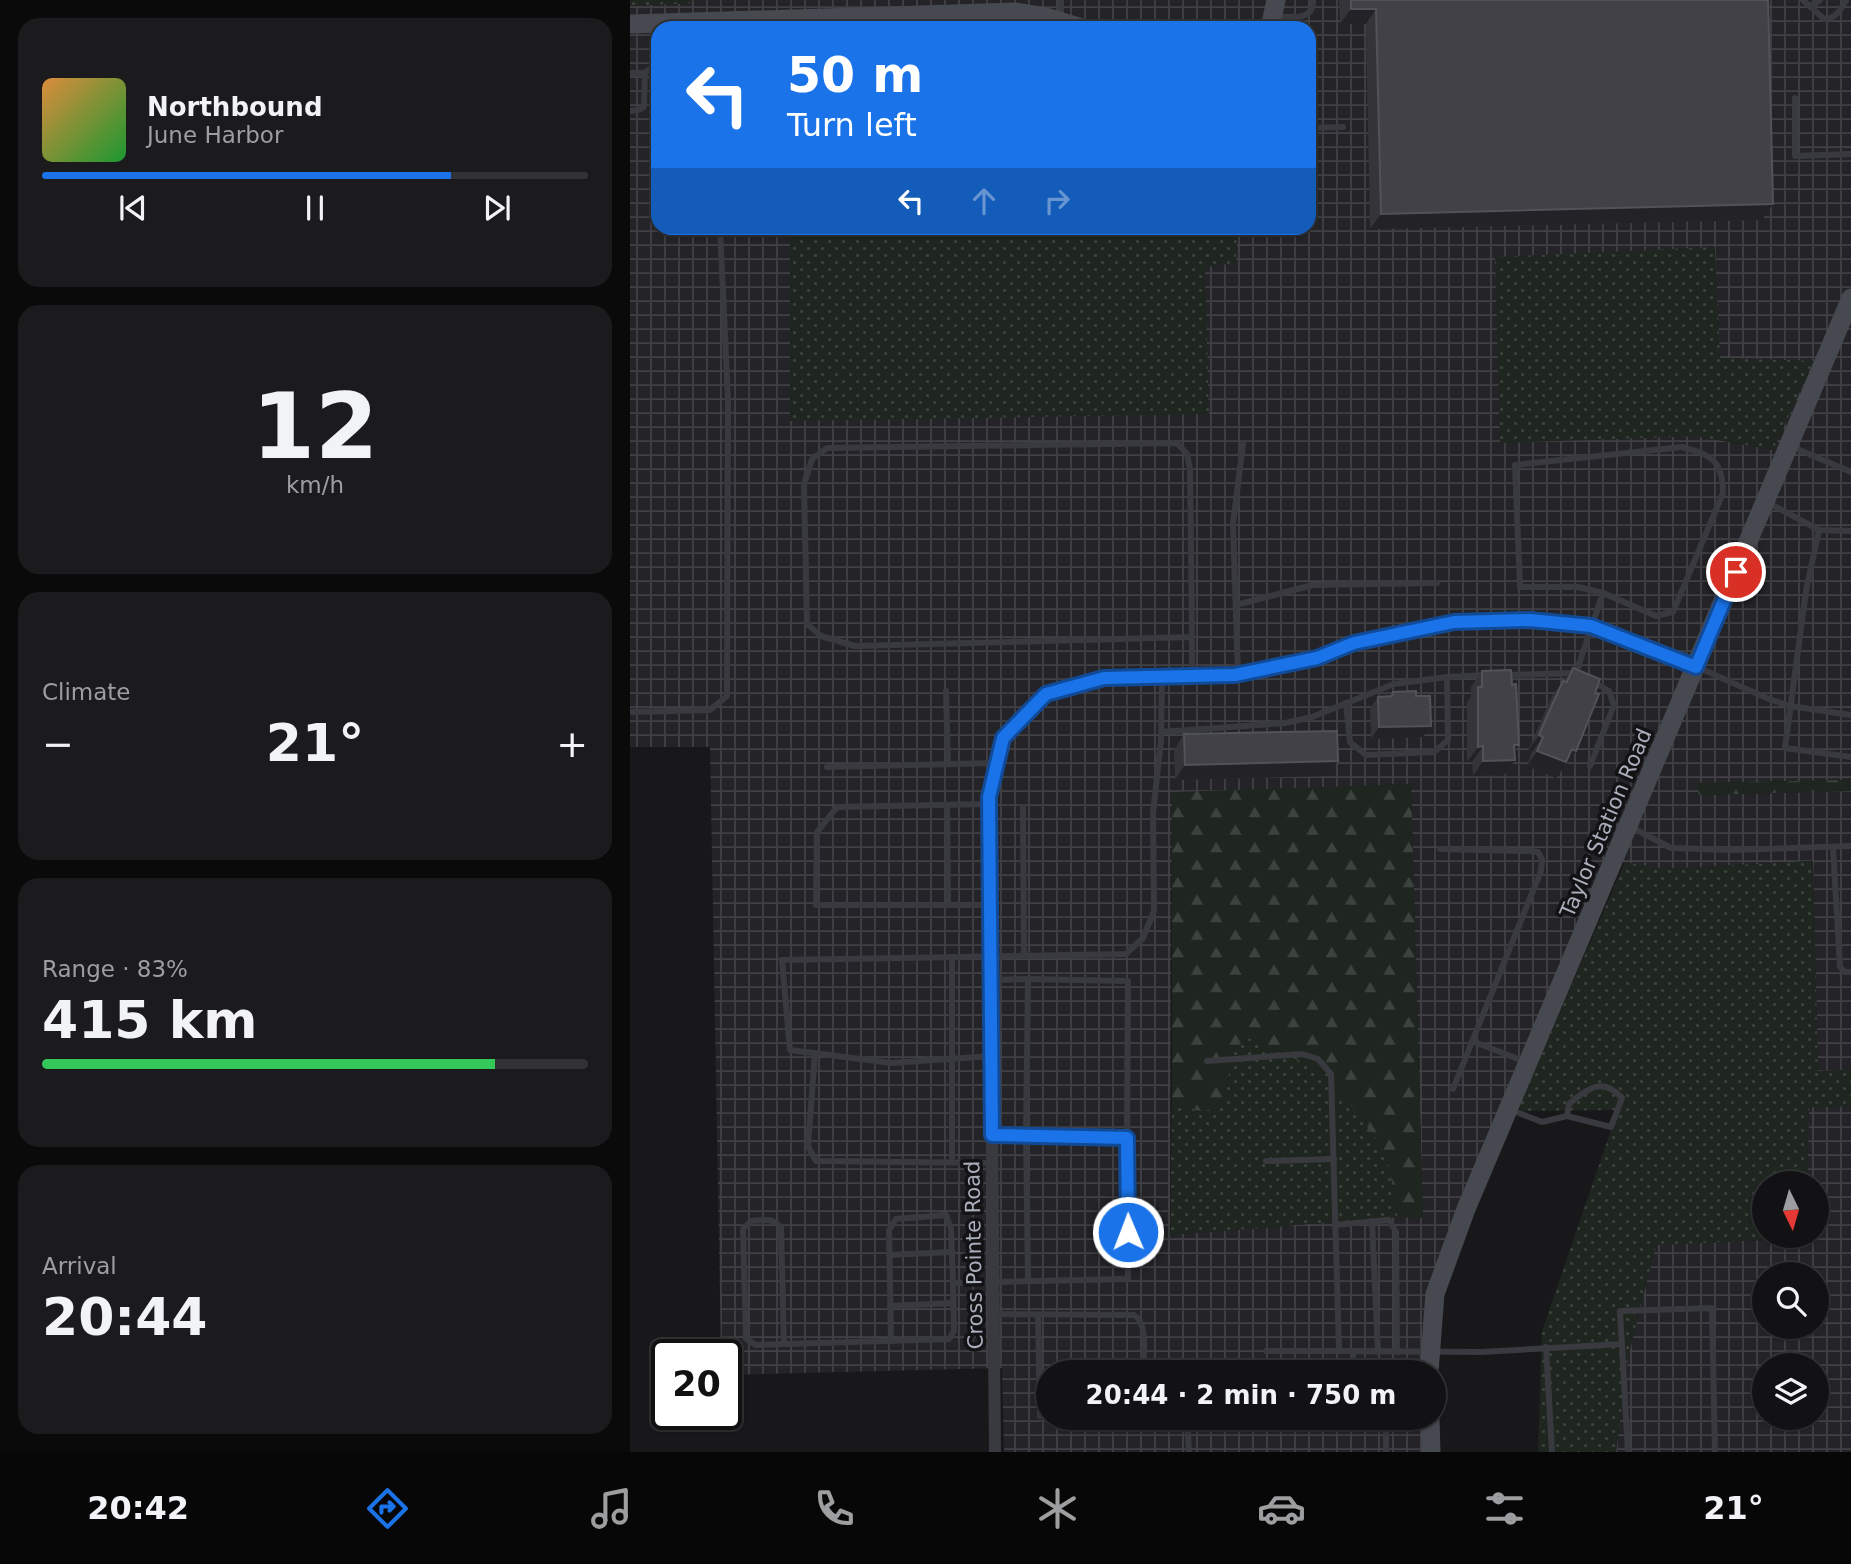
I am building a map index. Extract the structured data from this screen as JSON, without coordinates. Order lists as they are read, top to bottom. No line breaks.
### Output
{"streets":{"main road":["Taylor Station Road"],"street":["Cross Pointe Road"]},"crossings":[["Taylor Station Road","Cross Pointe Road"]],"north":"bottom","page":{"turn":["50 m","Turn left"],"song":["Northbound","June Harbor"],"tile":[["12","km/h"],"Climate",["Range · 83%","415 km"],["Arrival","20:44"]],"heat":["−","21°","+"],"limit":"20","trip":"20:44 · 2 min · 750 m","tabs":["20:42","21°"]}}
